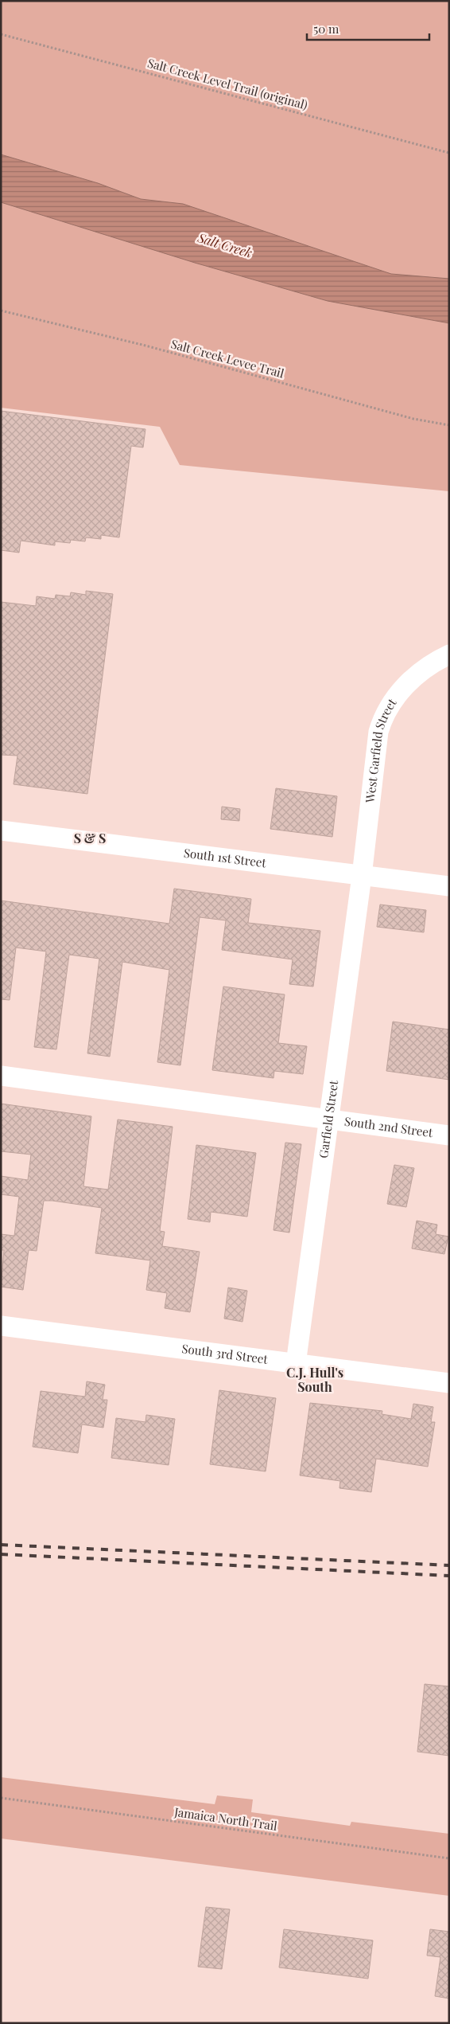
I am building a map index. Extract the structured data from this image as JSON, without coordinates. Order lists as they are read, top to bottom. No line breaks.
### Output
{"streets":{"street":["West Garfield Street","South 1st Street","Garfield Street","South 2nd Street","South 3rd Street"],"path":["Salt Creek Level Trail (original)","Salt Creek Levee Trail","Jamaica North Trail"]},"crossings":[["West Garfield Street","South 1st Street"],["West Garfield Street","Garfield Street"],["South 1st Street","Garfield Street"],["Garfield Street","South 2nd Street"],["Garfield Street","South 3rd Street"]],"districts":["S & S","C.J. Hull's South"],"water":["Salt Creek"],"scale_bar":"50 m"}
